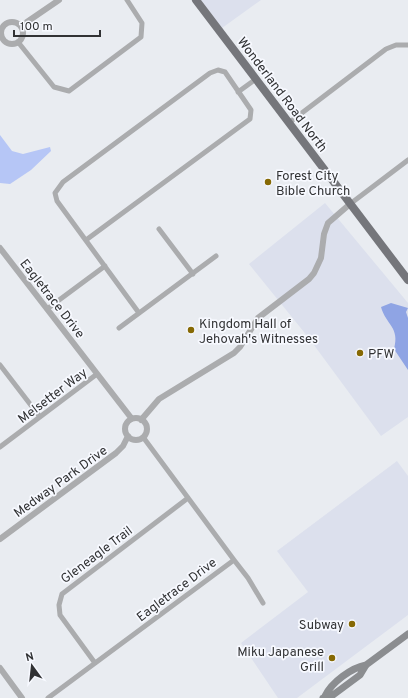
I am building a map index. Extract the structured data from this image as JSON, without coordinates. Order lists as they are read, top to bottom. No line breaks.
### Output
{"streets":{"main road":["Wonderland Road North"],"street":["Eagletrace Drive","Melsetter Way","Medway Park Drive","Gleneagle Trail"]},"crossings":[["Eagletrace Drive","Melsetter Way"],["Eagletrace Drive","Medway Park Drive"],["Eagletrace Drive","Gleneagle Trail"]],"places":["Forest City Bible Church","Kingdom Hall of Jehovah's Witnesses","PFW","Subway","Miku Japanese Grill"],"scale_bar":"100 m","north":"top"}
